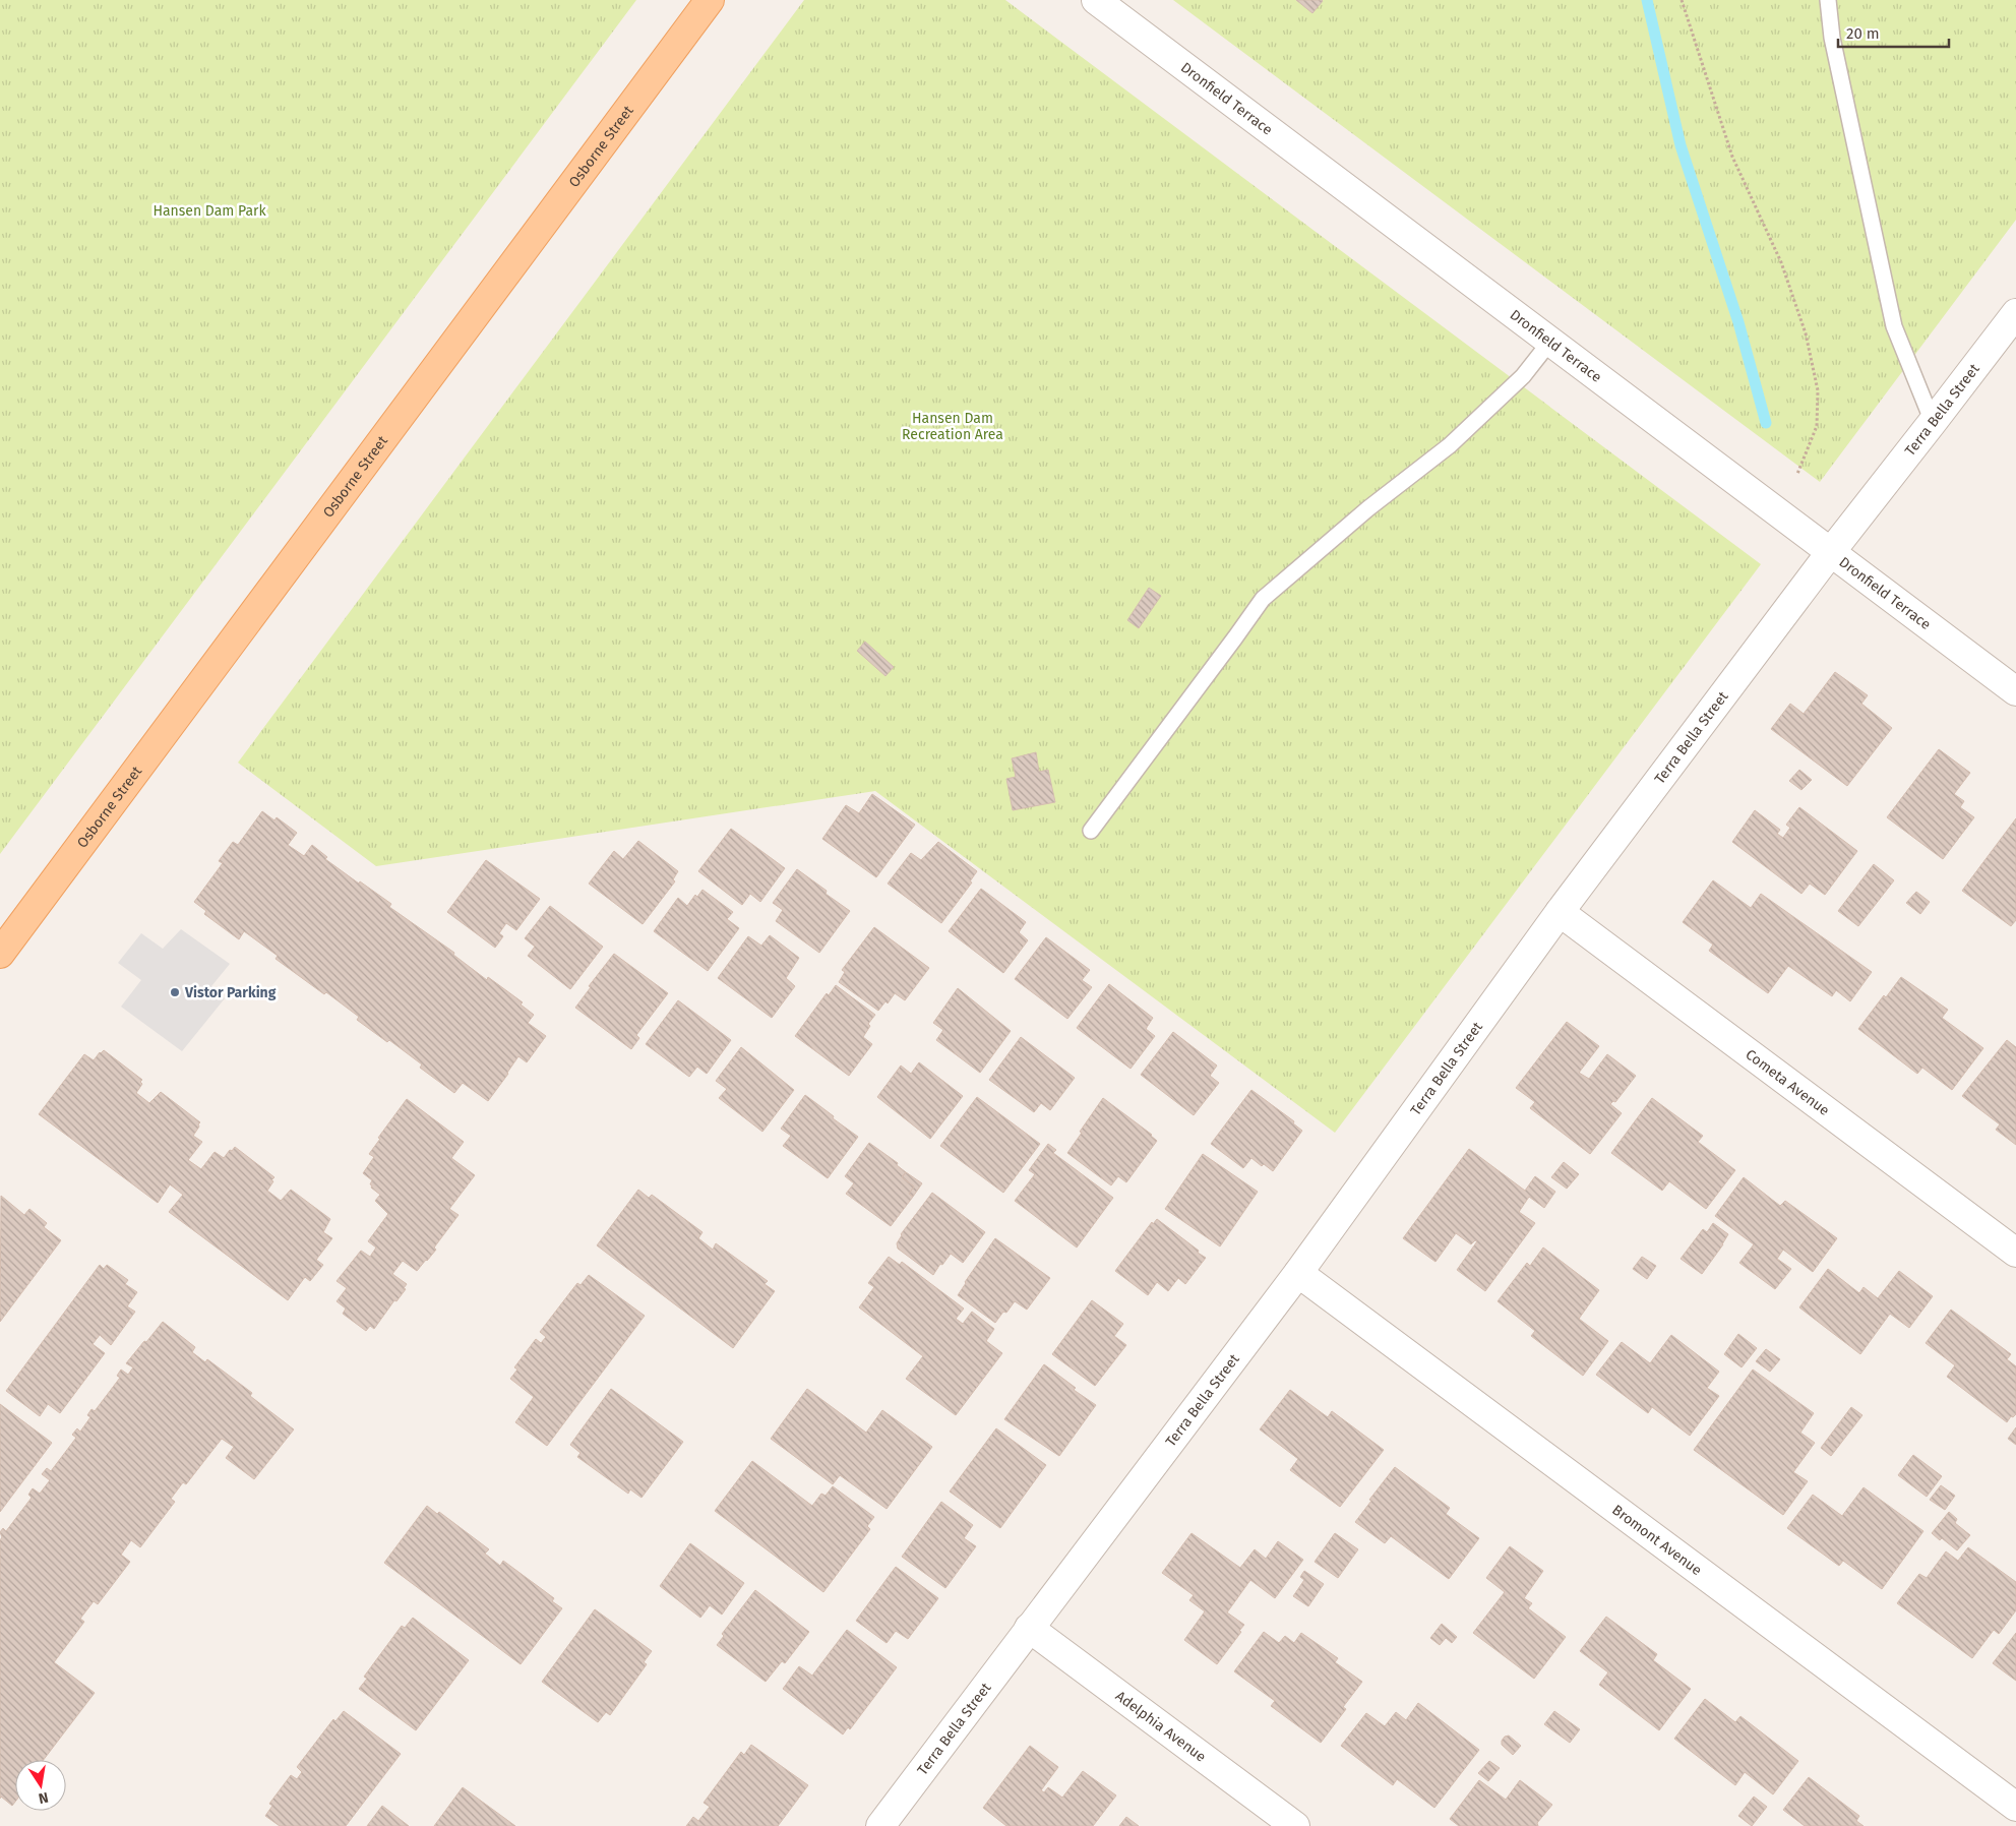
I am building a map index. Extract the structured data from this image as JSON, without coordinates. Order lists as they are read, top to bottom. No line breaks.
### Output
{"streets":{"main road":["Osborne Street"],"street":["Dronfield Terrace","Terra Bella Street","Cometa Avenue","Bromont Avenue","Adelphia Avenue"]},"crossings":[["Dronfield Terrace","Terra Bella Street"],["Terra Bella Street","Cometa Avenue"],["Terra Bella Street","Bromont Avenue"],["Terra Bella Street","Adelphia Avenue"]],"parks":["Hansen Dam Park","Hansen Dam Recreation Area"],"places":["Vistor Parking"],"scale_bar":"20 m","north":"bottom"}
